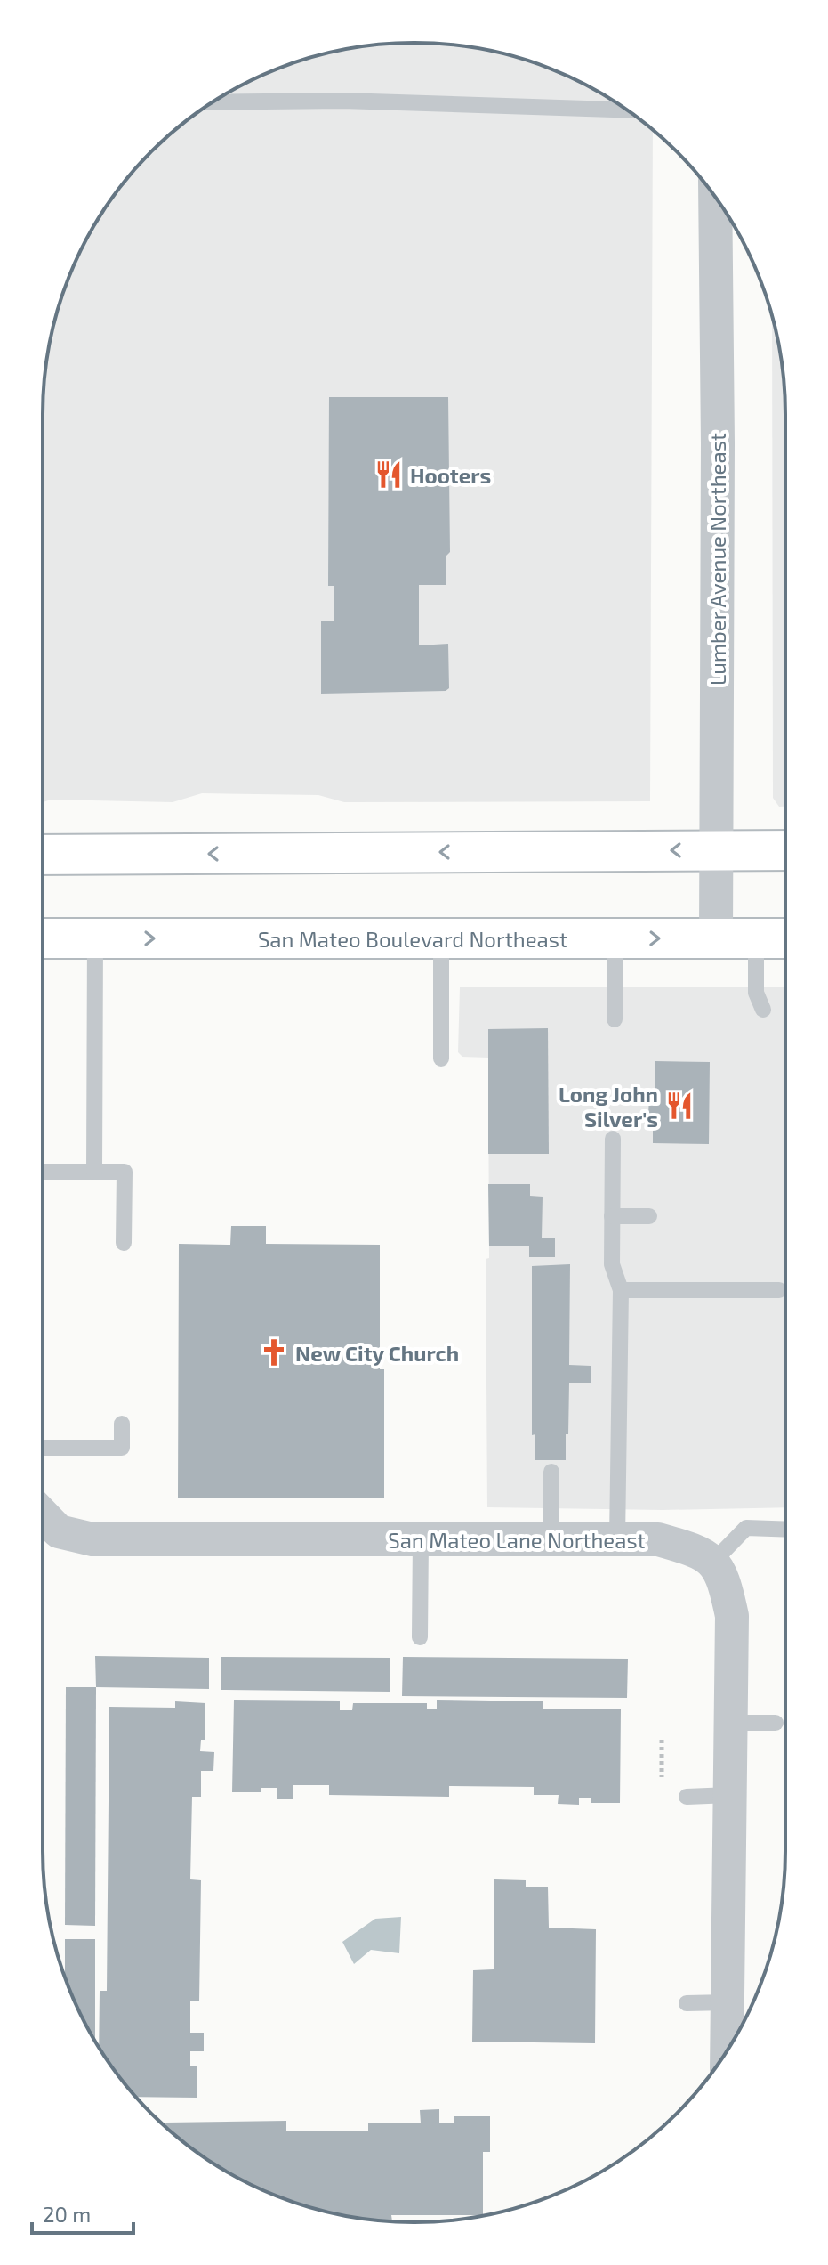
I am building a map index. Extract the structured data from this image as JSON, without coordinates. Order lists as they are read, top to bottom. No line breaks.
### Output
{"streets":{"main road":["San Mateo Boulevard Northeast"],"street":["Lumber Avenue Northeast","San Mateo Lane Northeast"]},"crossings":[["Lumber Avenue Northeast","San Mateo Boulevard Northeast"]],"places":{"restaurant":["Hooters","Long John Silver's"],"church":["New City Church"]},"scale_bar":"20 m"}
